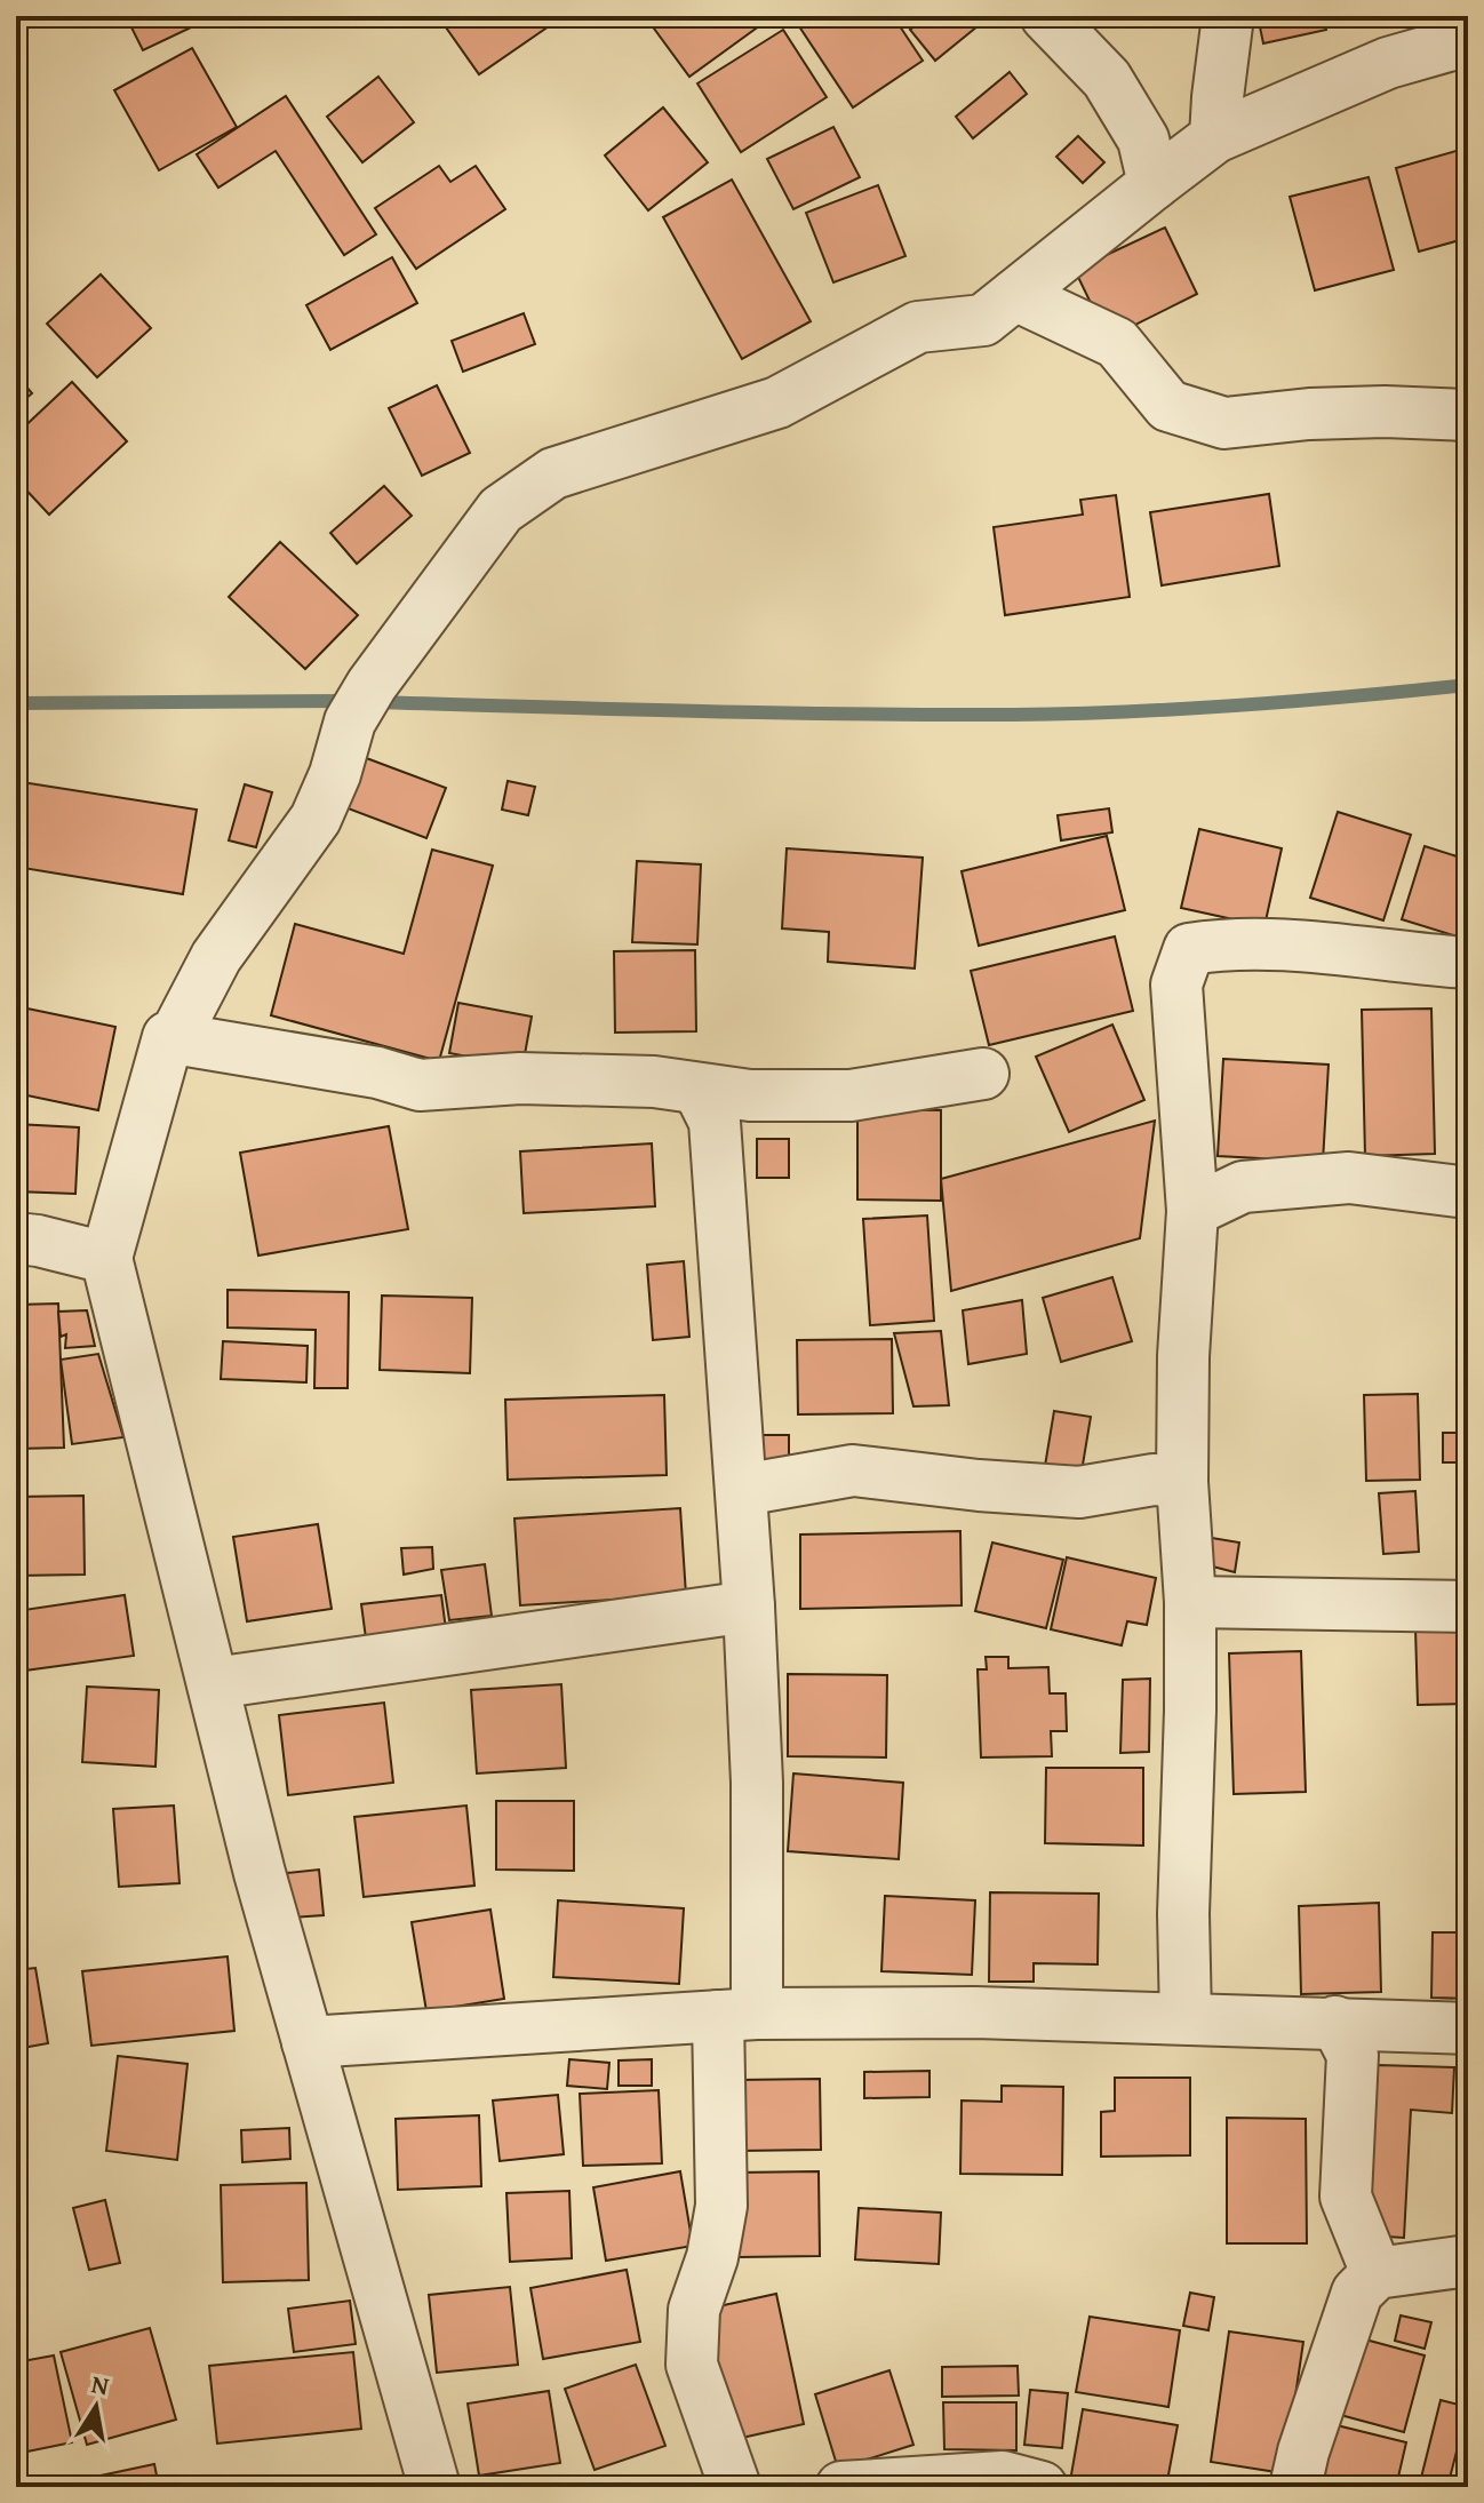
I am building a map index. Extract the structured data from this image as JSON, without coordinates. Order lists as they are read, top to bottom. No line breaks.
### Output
{"north":"top"}
